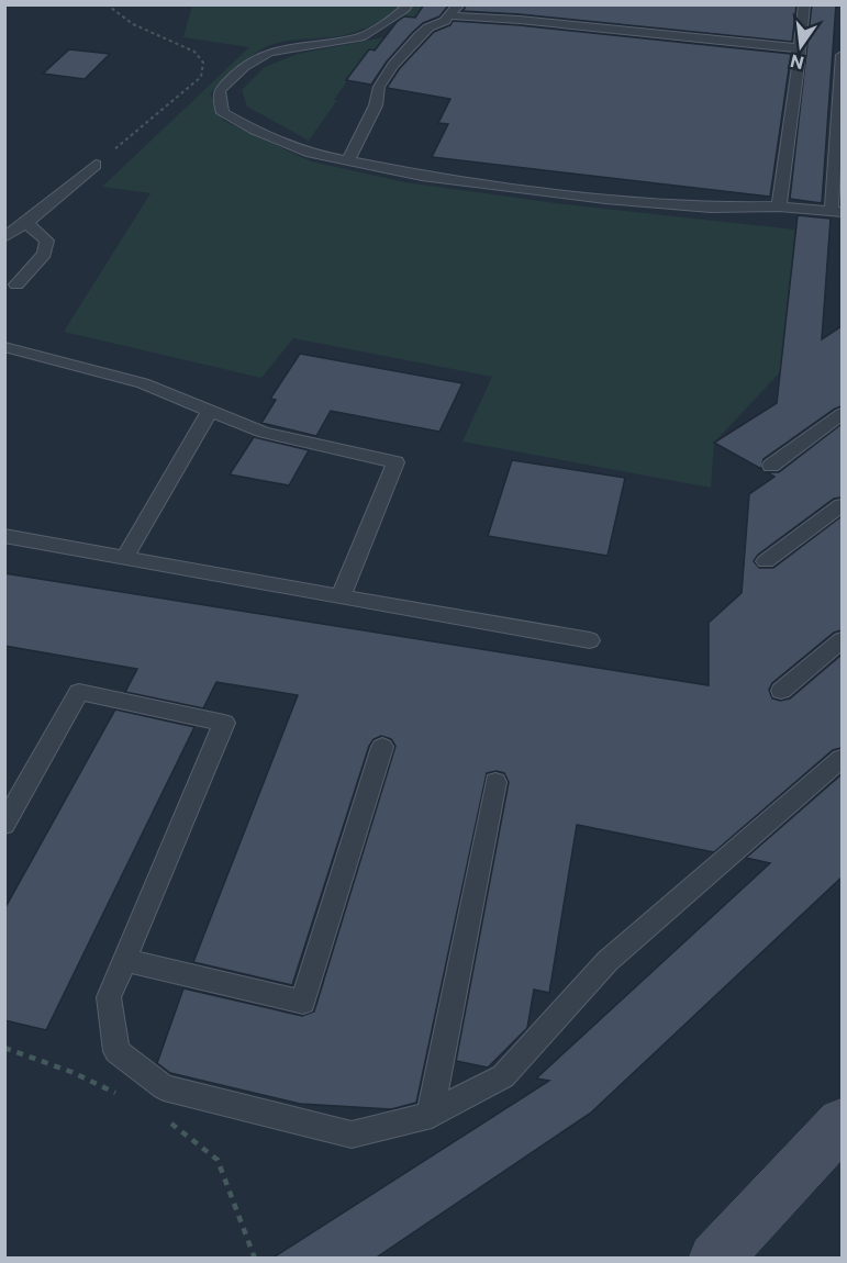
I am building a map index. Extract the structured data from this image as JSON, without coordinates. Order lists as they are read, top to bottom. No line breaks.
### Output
{"north":"bottom"}
